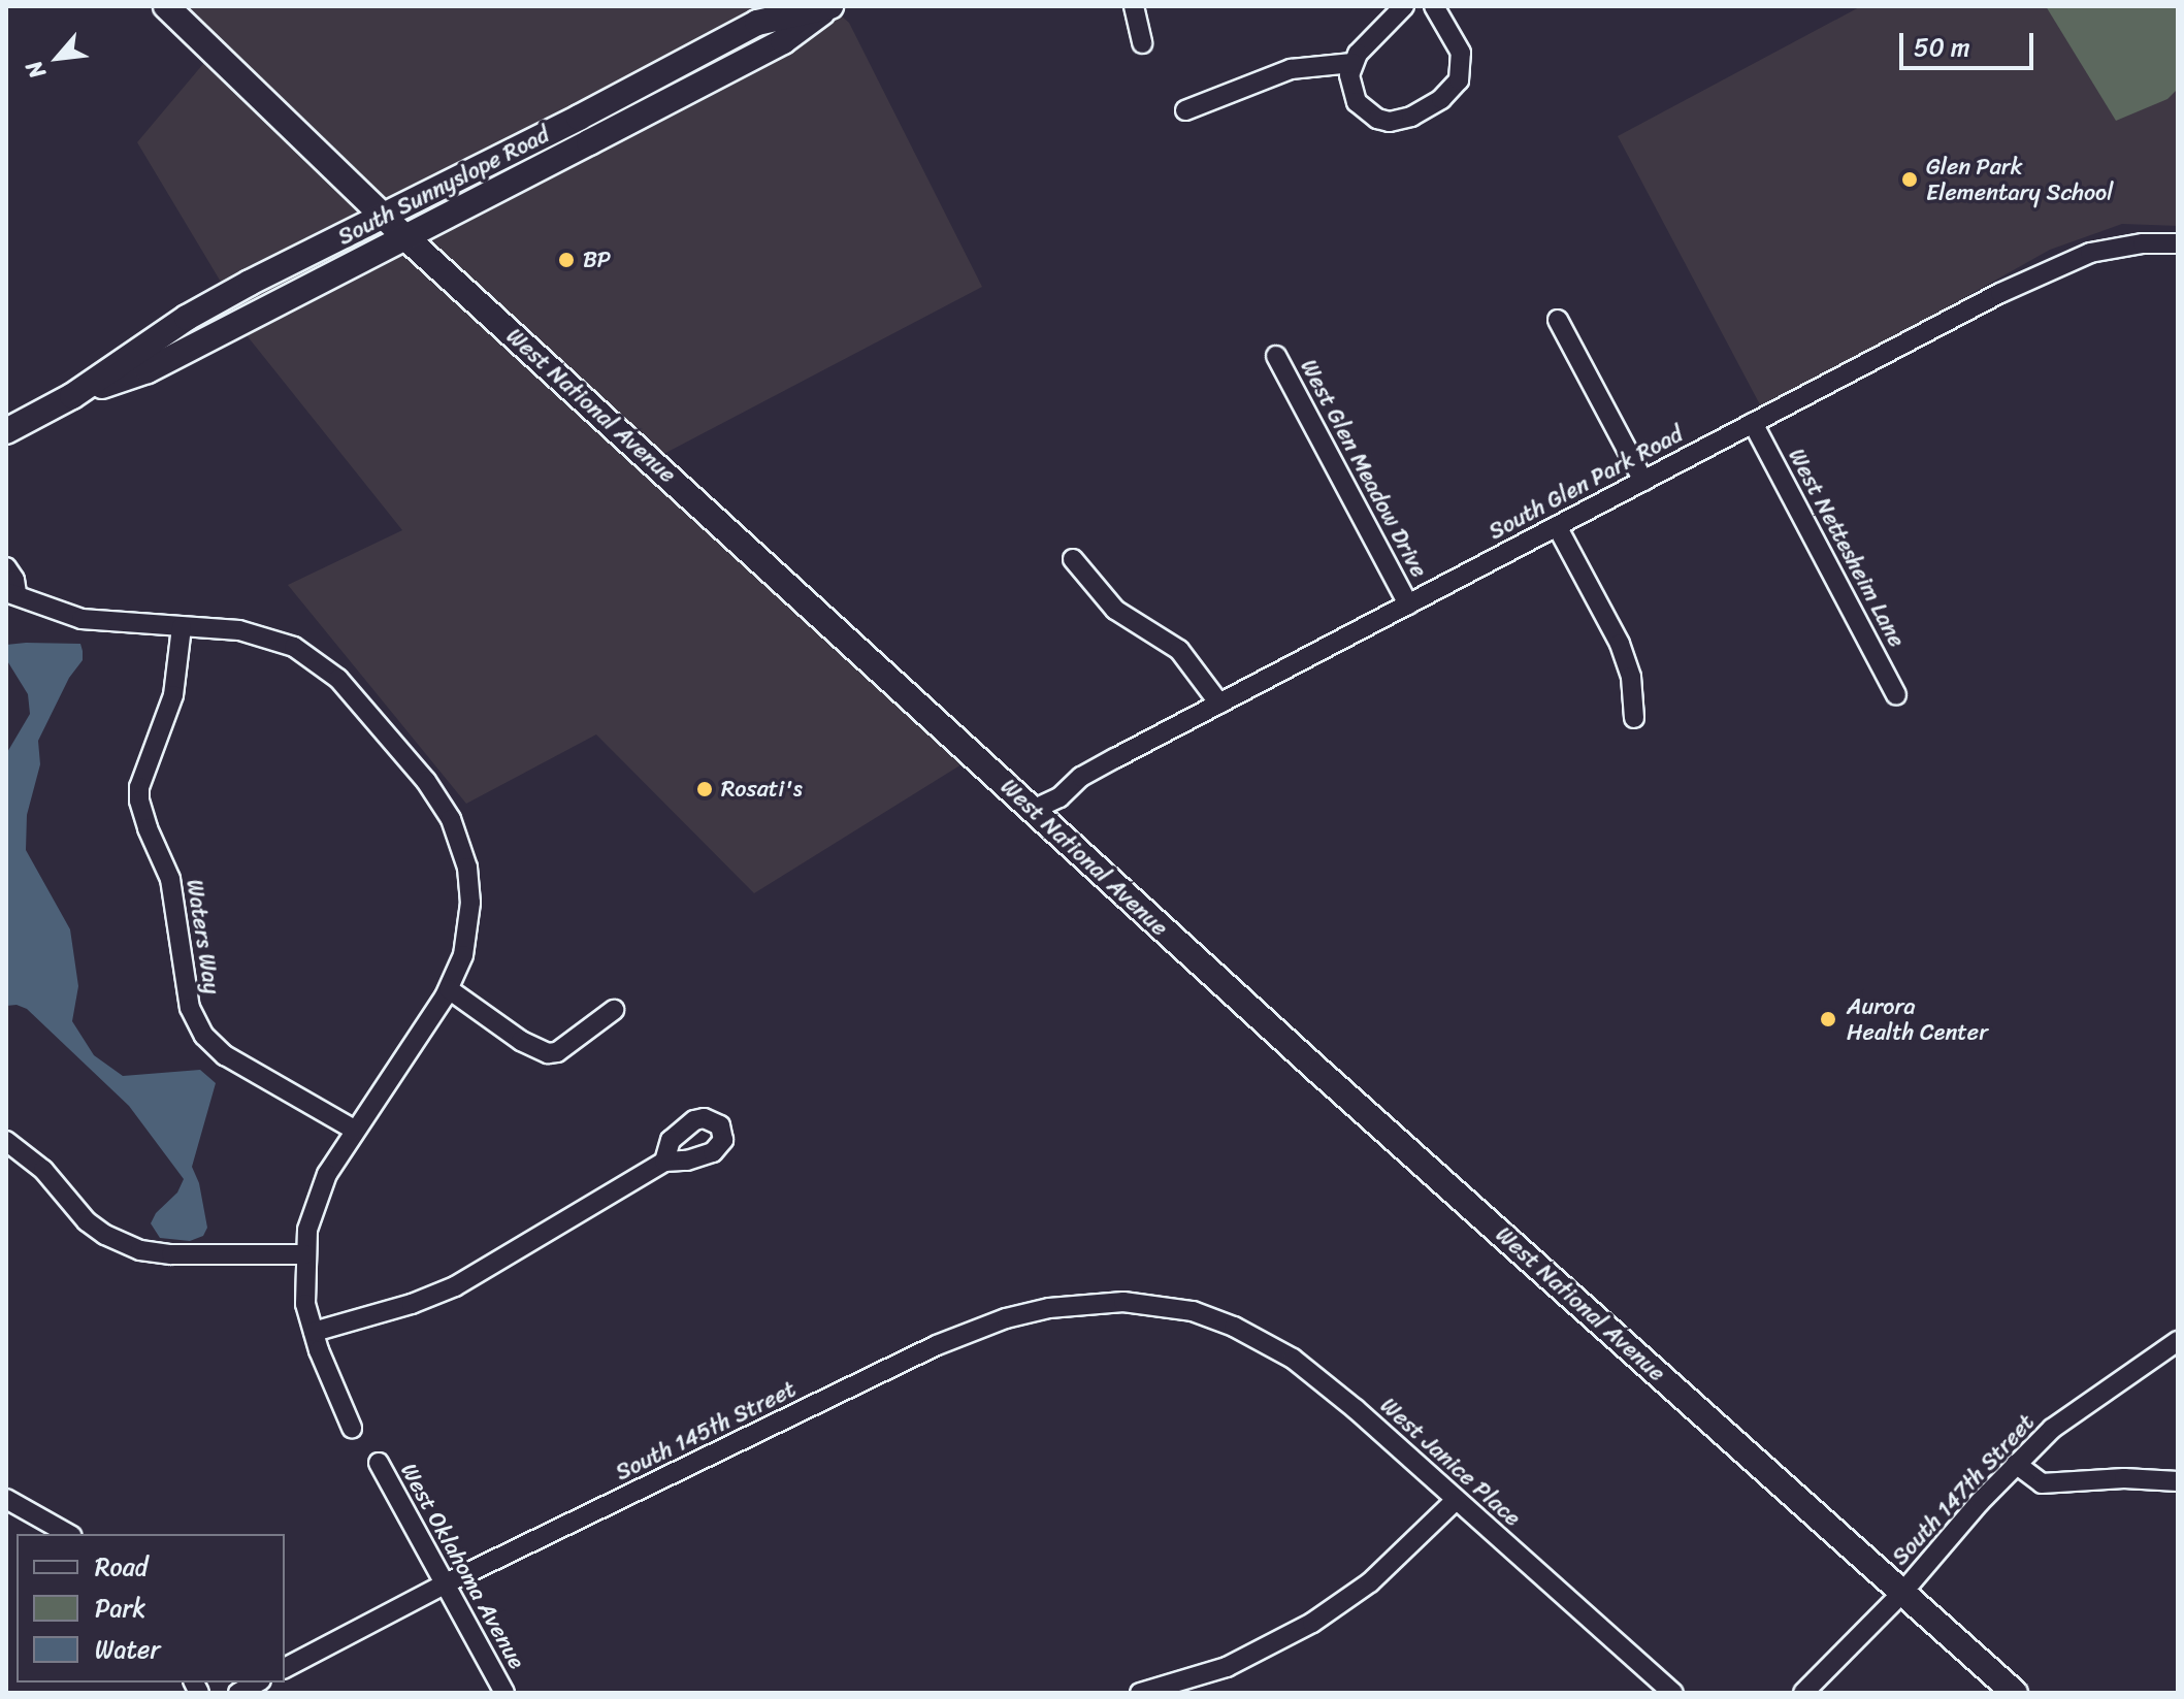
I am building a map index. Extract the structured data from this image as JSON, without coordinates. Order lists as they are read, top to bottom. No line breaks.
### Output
{"streets":{"main road":["South Sunnyslope Road","West National Avenue"],"street":["West Glen Meadow Drive","South Glen Park Road","West Nettesheim Lane","Waters Way","South 145th Street","West Janice Place","South 147th Street","West Oklahoma Avenue"]},"crossings":[["South Sunnyslope Road","West National Avenue"],["West National Avenue","South Glen Park Road"],["West National Avenue","South 147th Street"],["West Glen Meadow Drive","South Glen Park Road"],["South Glen Park Road","West Nettesheim Lane"],["South 145th Street","West Janice Place"],["South 145th Street","West Oklahoma Avenue"]],"places":["Glen Park Elementary School","BP","Rosati's","Aurora Health Center"],"legend":["Road","Park","Water"],"scale_bar":"50 m","north":"bottom left"}
